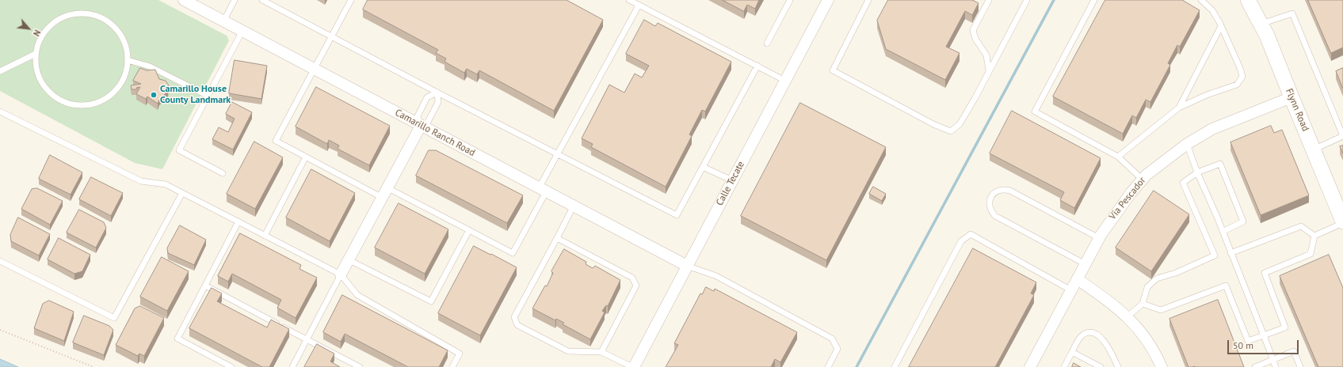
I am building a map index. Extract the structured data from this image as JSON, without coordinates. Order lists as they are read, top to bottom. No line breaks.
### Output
{"streets":{"main road":["Flynn Road"],"street":["Camarillo Ranch Road","Calle Tecate","Via Pescador"]},"crossings":[["Flynn Road","Via Pescador"],["Camarillo Ranch Road","Calle Tecate"]],"places":["Camarillo House County Landmark"],"scale_bar":"50 m","north":"bottom right"}
